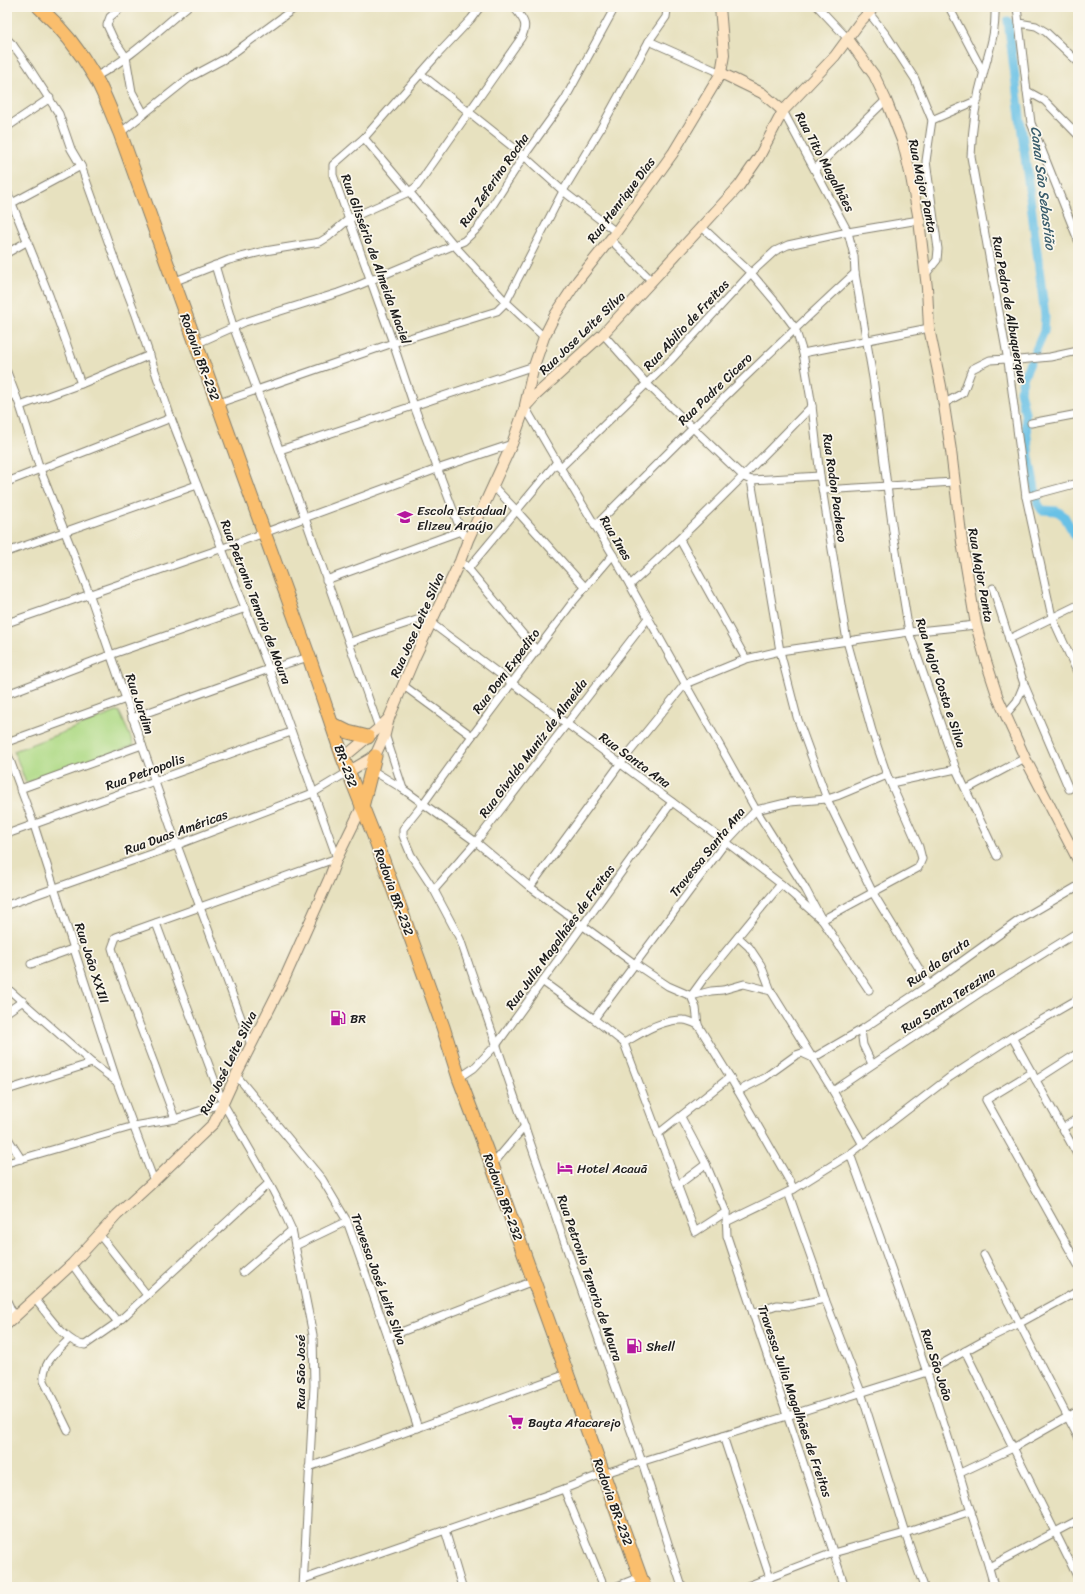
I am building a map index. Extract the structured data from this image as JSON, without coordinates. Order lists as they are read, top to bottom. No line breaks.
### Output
{"streets":{"highway":["Rodovia BR-232","BR-232"],"street":["Rua Tito Magalhães","Rua Zeferino Rocha","Rua Major Panta","Rua Henrique Dias","Rua Glissério de Almeida Maciel","Rua Pedro de Albuquerque","Rua Abilio de Freitas","Rua Jose Leite Silva","Rua Padre Cicero","Rua Rodon Pacheco","Rua Ines","Rua Petronio Tenorio de Moura","Rua Dom Expedito","Rua Major Costa e Silva","Rua Jardim","Rua Givaldo Muniz de Almeida","Rua Santa Ana","Rua Petropolis","Rua Duas Américas","Travessa Santa Ana","Rua Julia Magalhães de Freitas","Rua da Gruta","Rua João XXIII","Rua Santa Terezina","Rua José Leite Silva","Travessa José Leite Silva","Rua São João","Rua São José","Travessa Julia Magalhães de Freitas"]},"crossings":[["Rua Tito Magalhães","Rua Henrique Dias"],["Rua Tito Magalhães","Rua Abilio de Freitas"],["Rua Tito Magalhães","Rua Jose Leite Silva"],["Rua Tito Magalhães","Rua Padre Cicero"],["Rua Tito Magalhães","Rua Major Costa e Silva"],["Rua Zeferino Rocha","Rua Glissério de Almeida Maciel"],["Rua Zeferino Rocha","Rodovia BR-232"],["Rua Major Panta","Rua Abilio de Freitas"],["Rua Major Panta","Rua Jose Leite Silva"],["Rua Henrique Dias","Rua Jose Leite Silva"],["Rua Henrique Dias","Rua Ines"],["Rua Glissério de Almeida Maciel","Rua Jose Leite Silva"],["Rua Abilio de Freitas","Rua Rodon Pacheco"],["Rua Abilio de Freitas","Rua Ines"],["Rua Jose Leite Silva","Rua Rodon Pacheco"],["Rua Jose Leite Silva","Rua Ines"],["Rua Jose Leite Silva","Rua Santa Ana"],["Rua Jose Leite Silva","BR-232"],["Rodovia BR-232","BR-232"],["Rodovia BR-232","Rua Julia Magalhães de Freitas"],["Rodovia BR-232","Rua José Leite Silva"],["Rua Padre Cicero","Rua Rodon Pacheco"],["Rua Padre Cicero","Rua Ines"],["Rua Rodon Pacheco","Travessa Santa Ana"],["Rua Ines","Rua Dom Expedito"],["Rua Ines","Rua Givaldo Muniz de Almeida"],["Rua Ines","Rua Santa Ana"],["Rua Ines","Travessa Santa Ana"],["Rua Petronio Tenorio de Moura","Rua Dom Expedito"],["Rua Petronio Tenorio de Moura","Rua Givaldo Muniz de Almeida"],["Rua Petronio Tenorio de Moura","Rua Petropolis"],["Rua Petronio Tenorio de Moura","Rua Duas Américas"],["Rua Petronio Tenorio de Moura","Rua Julia Magalhães de Freitas"],["Rua Petronio Tenorio de Moura","Rua José Leite Silva"],["Rua Dom Expedito","Rua Givaldo Muniz de Almeida"],["Rua Dom Expedito","Rua Santa Ana"],["Rua Jardim","Rua Petropolis"],["Rua Jardim","Rua Duas Américas"],["Rua Jardim","Rua José Leite Silva"],["Rua Givaldo Muniz de Almeida","Rua Santa Ana"],["Rua Santa Ana","Travessa Santa Ana"],["Rua Santa Ana","Rua Julia Magalhães de Freitas"],["BR-232","Rua Duas Américas"],["BR-232","Rua José Leite Silva"],["Rua Petropolis","Rua João XXIII"],["Rua Duas Américas","Rua João XXIII"],["Rua João XXIII","Rua José Leite Silva"],["Rua José Leite Silva","Travessa José Leite Silva"],["Rua José Leite Silva","Rua São José"]],"water":["Canal São Sebastião"],"places":{"school or university":["Escola Estadual Elizeu Araújo"],"fuel station":["BR","Shell"],"hotel":["Hotel Acauã"],"supermarket":["Bayta Atacarejo"]}}
